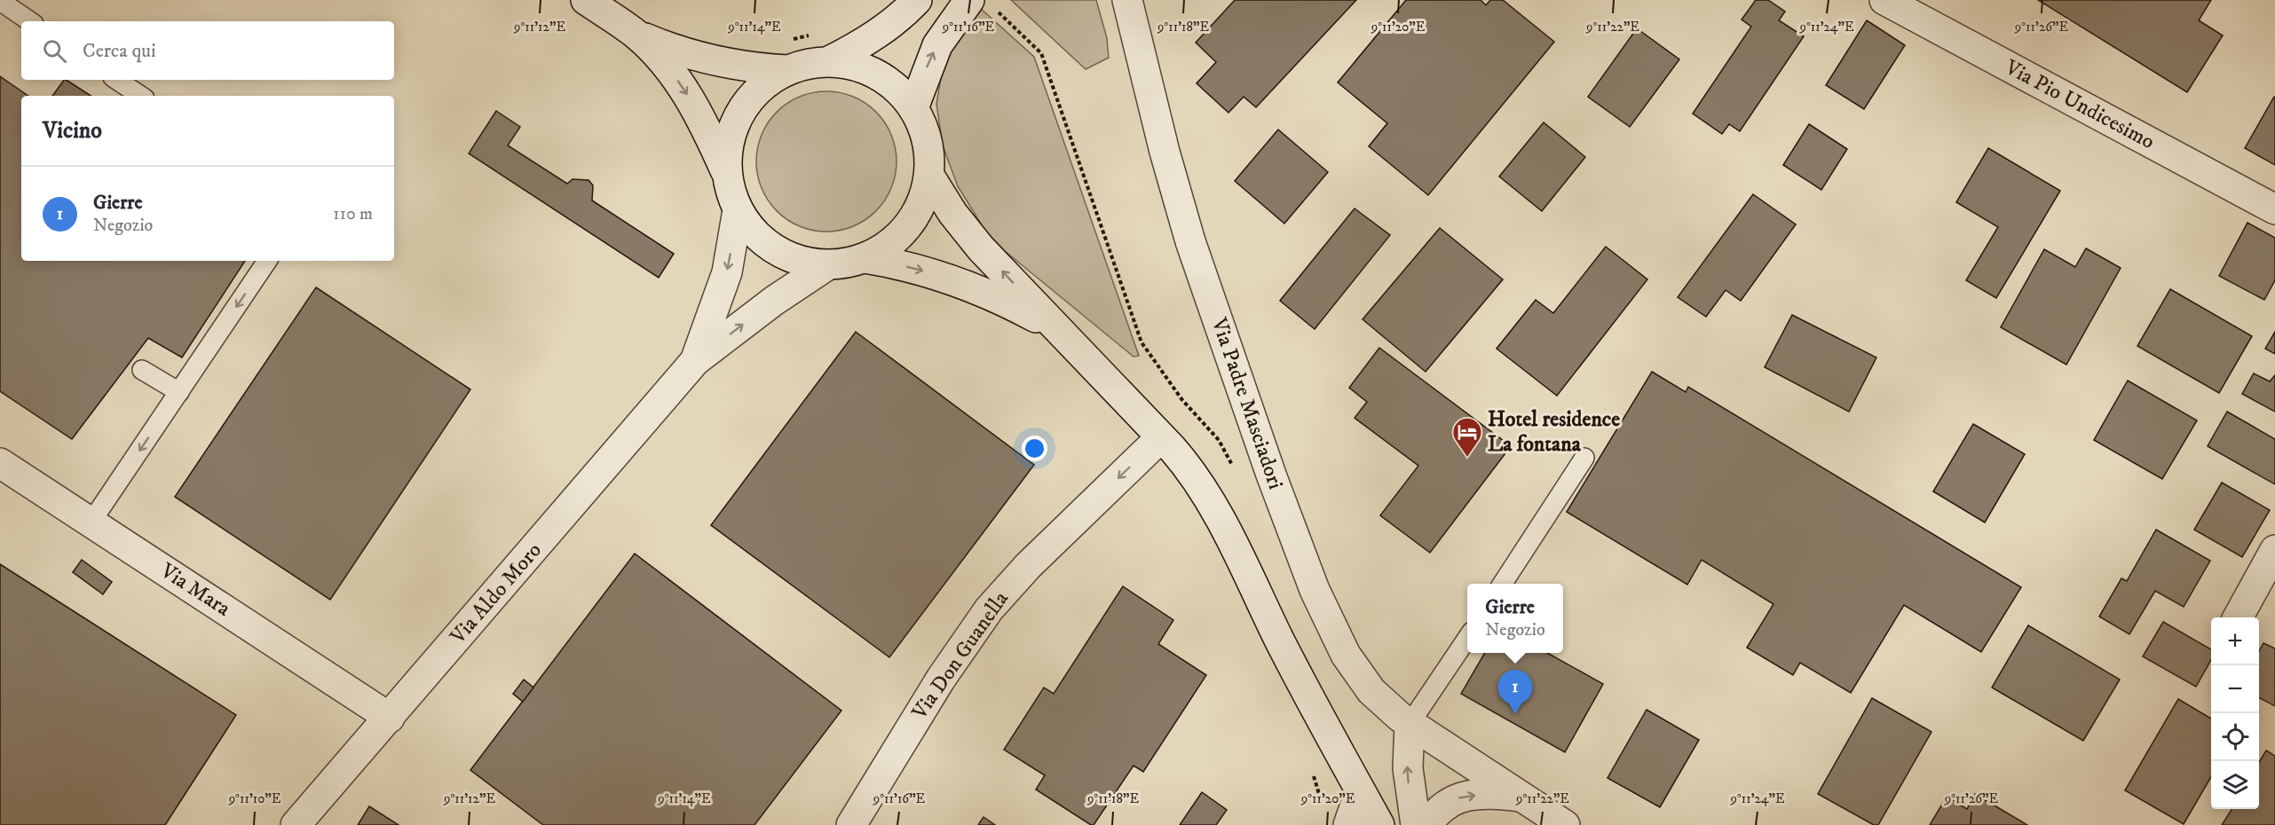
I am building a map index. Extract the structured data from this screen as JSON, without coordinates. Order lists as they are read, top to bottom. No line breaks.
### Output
{"streets":{"street":["Via Pio Undicesimo","Via Padre Masciadori","Via Mara","Via Aldo Moro","Via Don Guanella"]},"crossings":[["Via Mara","Via Aldo Moro"]],"one_way":["Via Don Guanella"],"places":{"hotel":["Hotel residence La fontana"]},"page":{"search":"Cerca qui","heading":"Vicino","list":[{"mark":"1","name":"Gierre","note":"Negozio","value":"110 m"}],"popup":["Gierre","Negozio"],"map_buttons":["+","−"],"pins":"1"},"coordinates":["9°11'12\"E","9°11'14\"E","9°11'16\"E","9°11'18\"E","9°11'20\"E","9°11'22\"E","9°11'24\"E","9°11'26\"E","9°11'10\"E"]}
